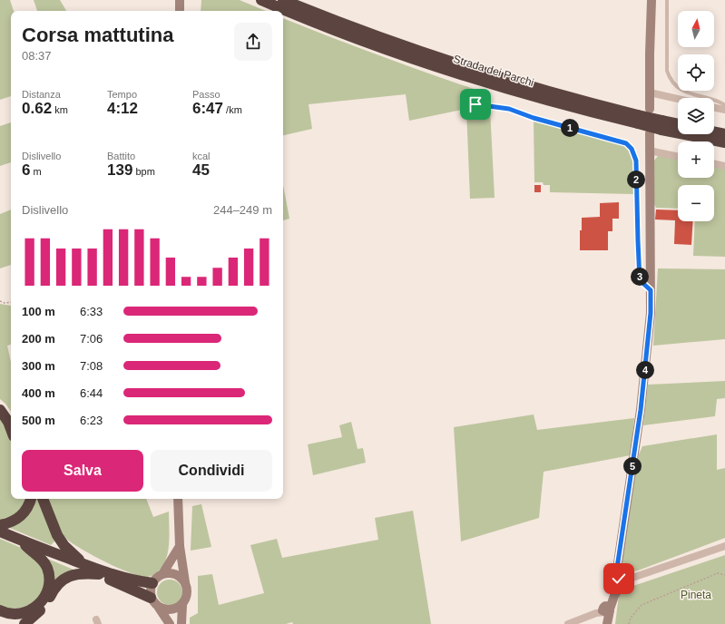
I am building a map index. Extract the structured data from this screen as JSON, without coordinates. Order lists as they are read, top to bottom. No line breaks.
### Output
{"streets":{"highway":["Strada dei Parchi"]},"parks":["Pineta"],"north":"top","page":{"map_buttons":["+","−"],"heading":["Corsa mattutina","08:37"],"stats":[["Distanza","0.62 km"],["Tempo","4:12"],["Passo","6:47 /km"],["Dislivello","6 m"],["Battito","139 bpm"],["kcal","45"]],"pins":["1","2","3","4","5"],"chart":["Dislivello","244–249 m"],"list":[{"name":"100 m","note":"6:33"},{"name":"200 m","note":"7:06"},{"name":"300 m","note":"7:08"},{"name":"400 m","note":"6:44"},{"name":"500 m","note":"6:23"}],"buttons":["Salva","Condividi"]}}
